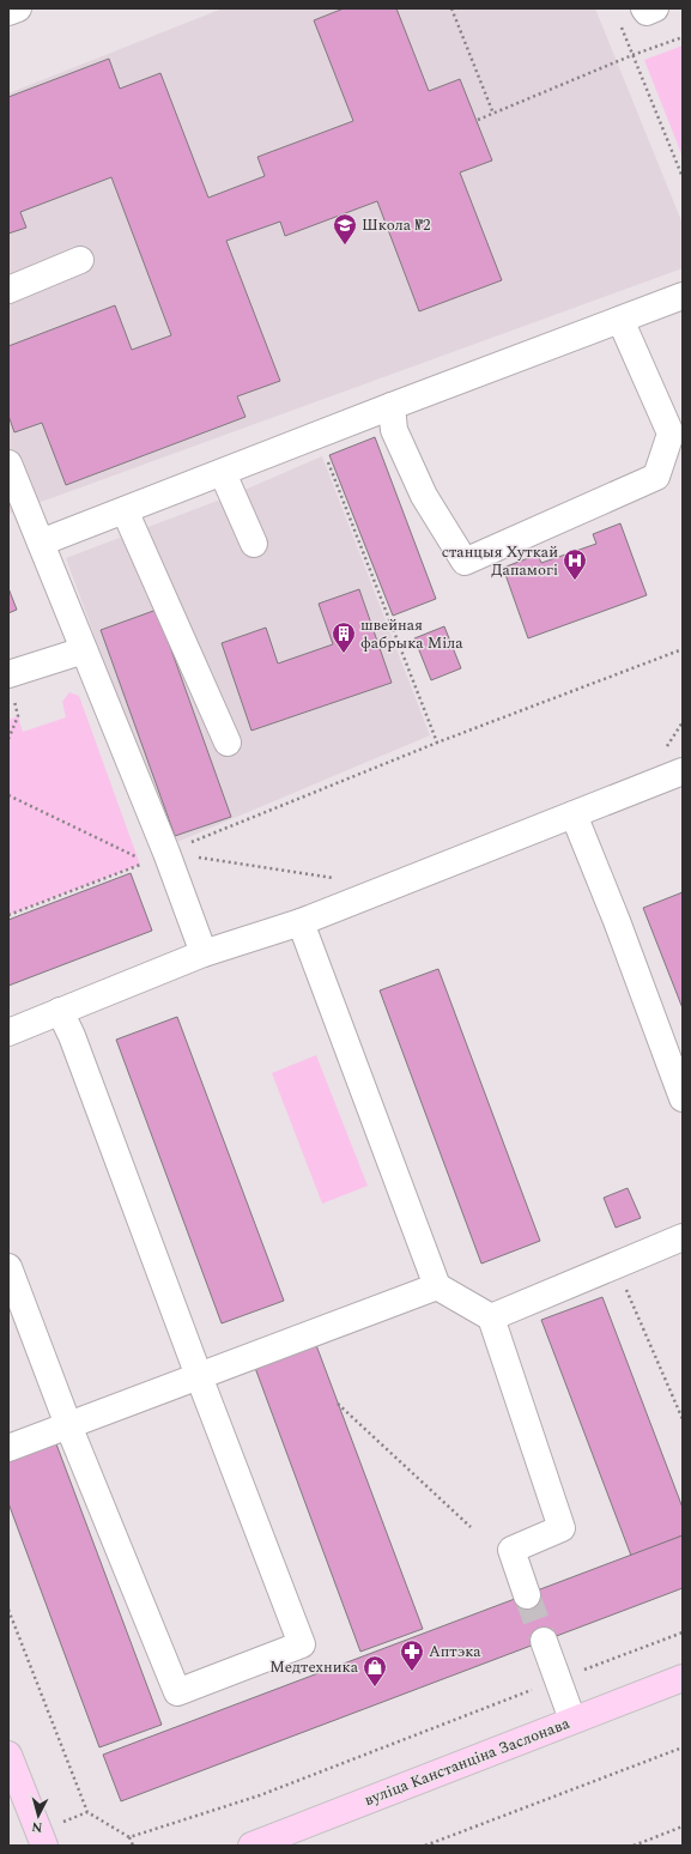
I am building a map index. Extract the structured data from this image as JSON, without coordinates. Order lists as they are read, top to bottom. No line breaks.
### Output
{"streets":{"main road":["вуліца Канстанціна Заслонава"]},"places":{"school or university":["Школа №2"],"hospital":["станцыя Хуткай Дапамогі"],"building":["швейная фабрыка Міла"],"pharmacy":["Аптэка"],"shop":["Медтехника"]},"north":"bottom"}
